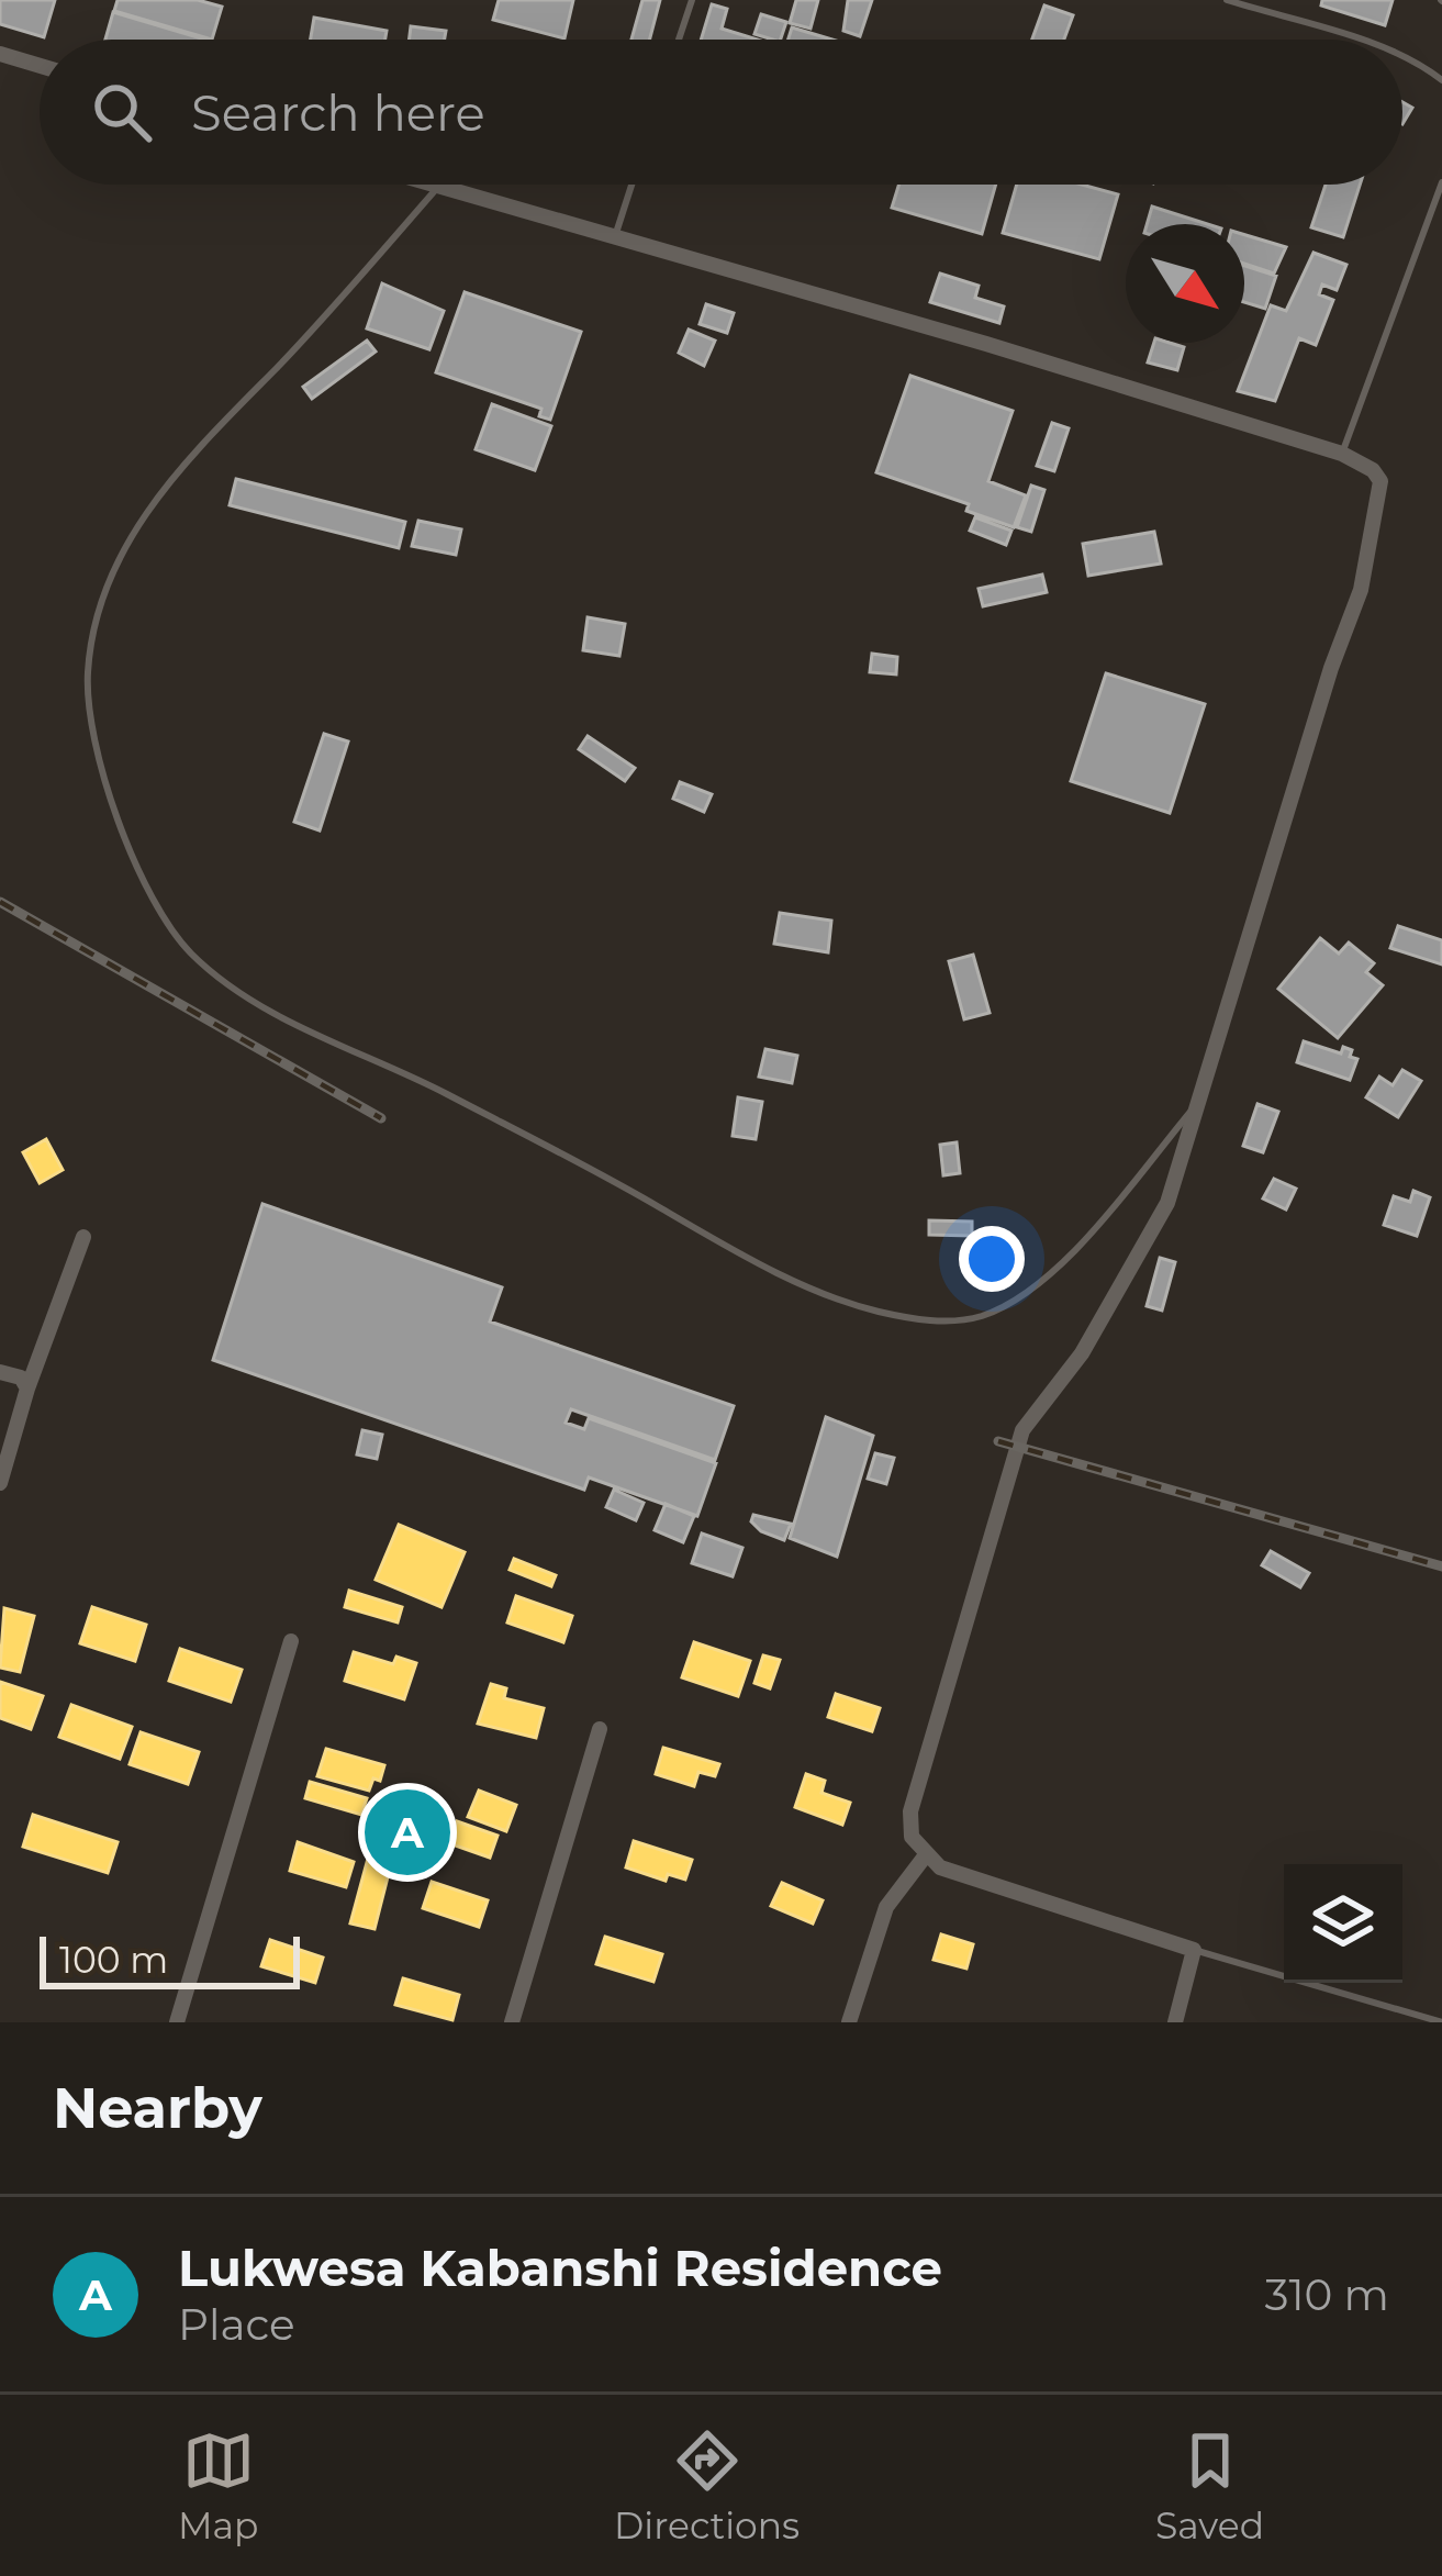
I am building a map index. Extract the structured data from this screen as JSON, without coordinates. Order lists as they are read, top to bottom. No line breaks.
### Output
{"scale_bar":"100 m","north":"bottom right","page":{"search":"Search here","pins":"A","scale":"100 m","heading":"Nearby","list":[{"mark":"A","name":"Lukwesa Kabanshi Residence","note":"Place","value":"310 m"}],"nav":["Map","Directions","Saved"]}}
